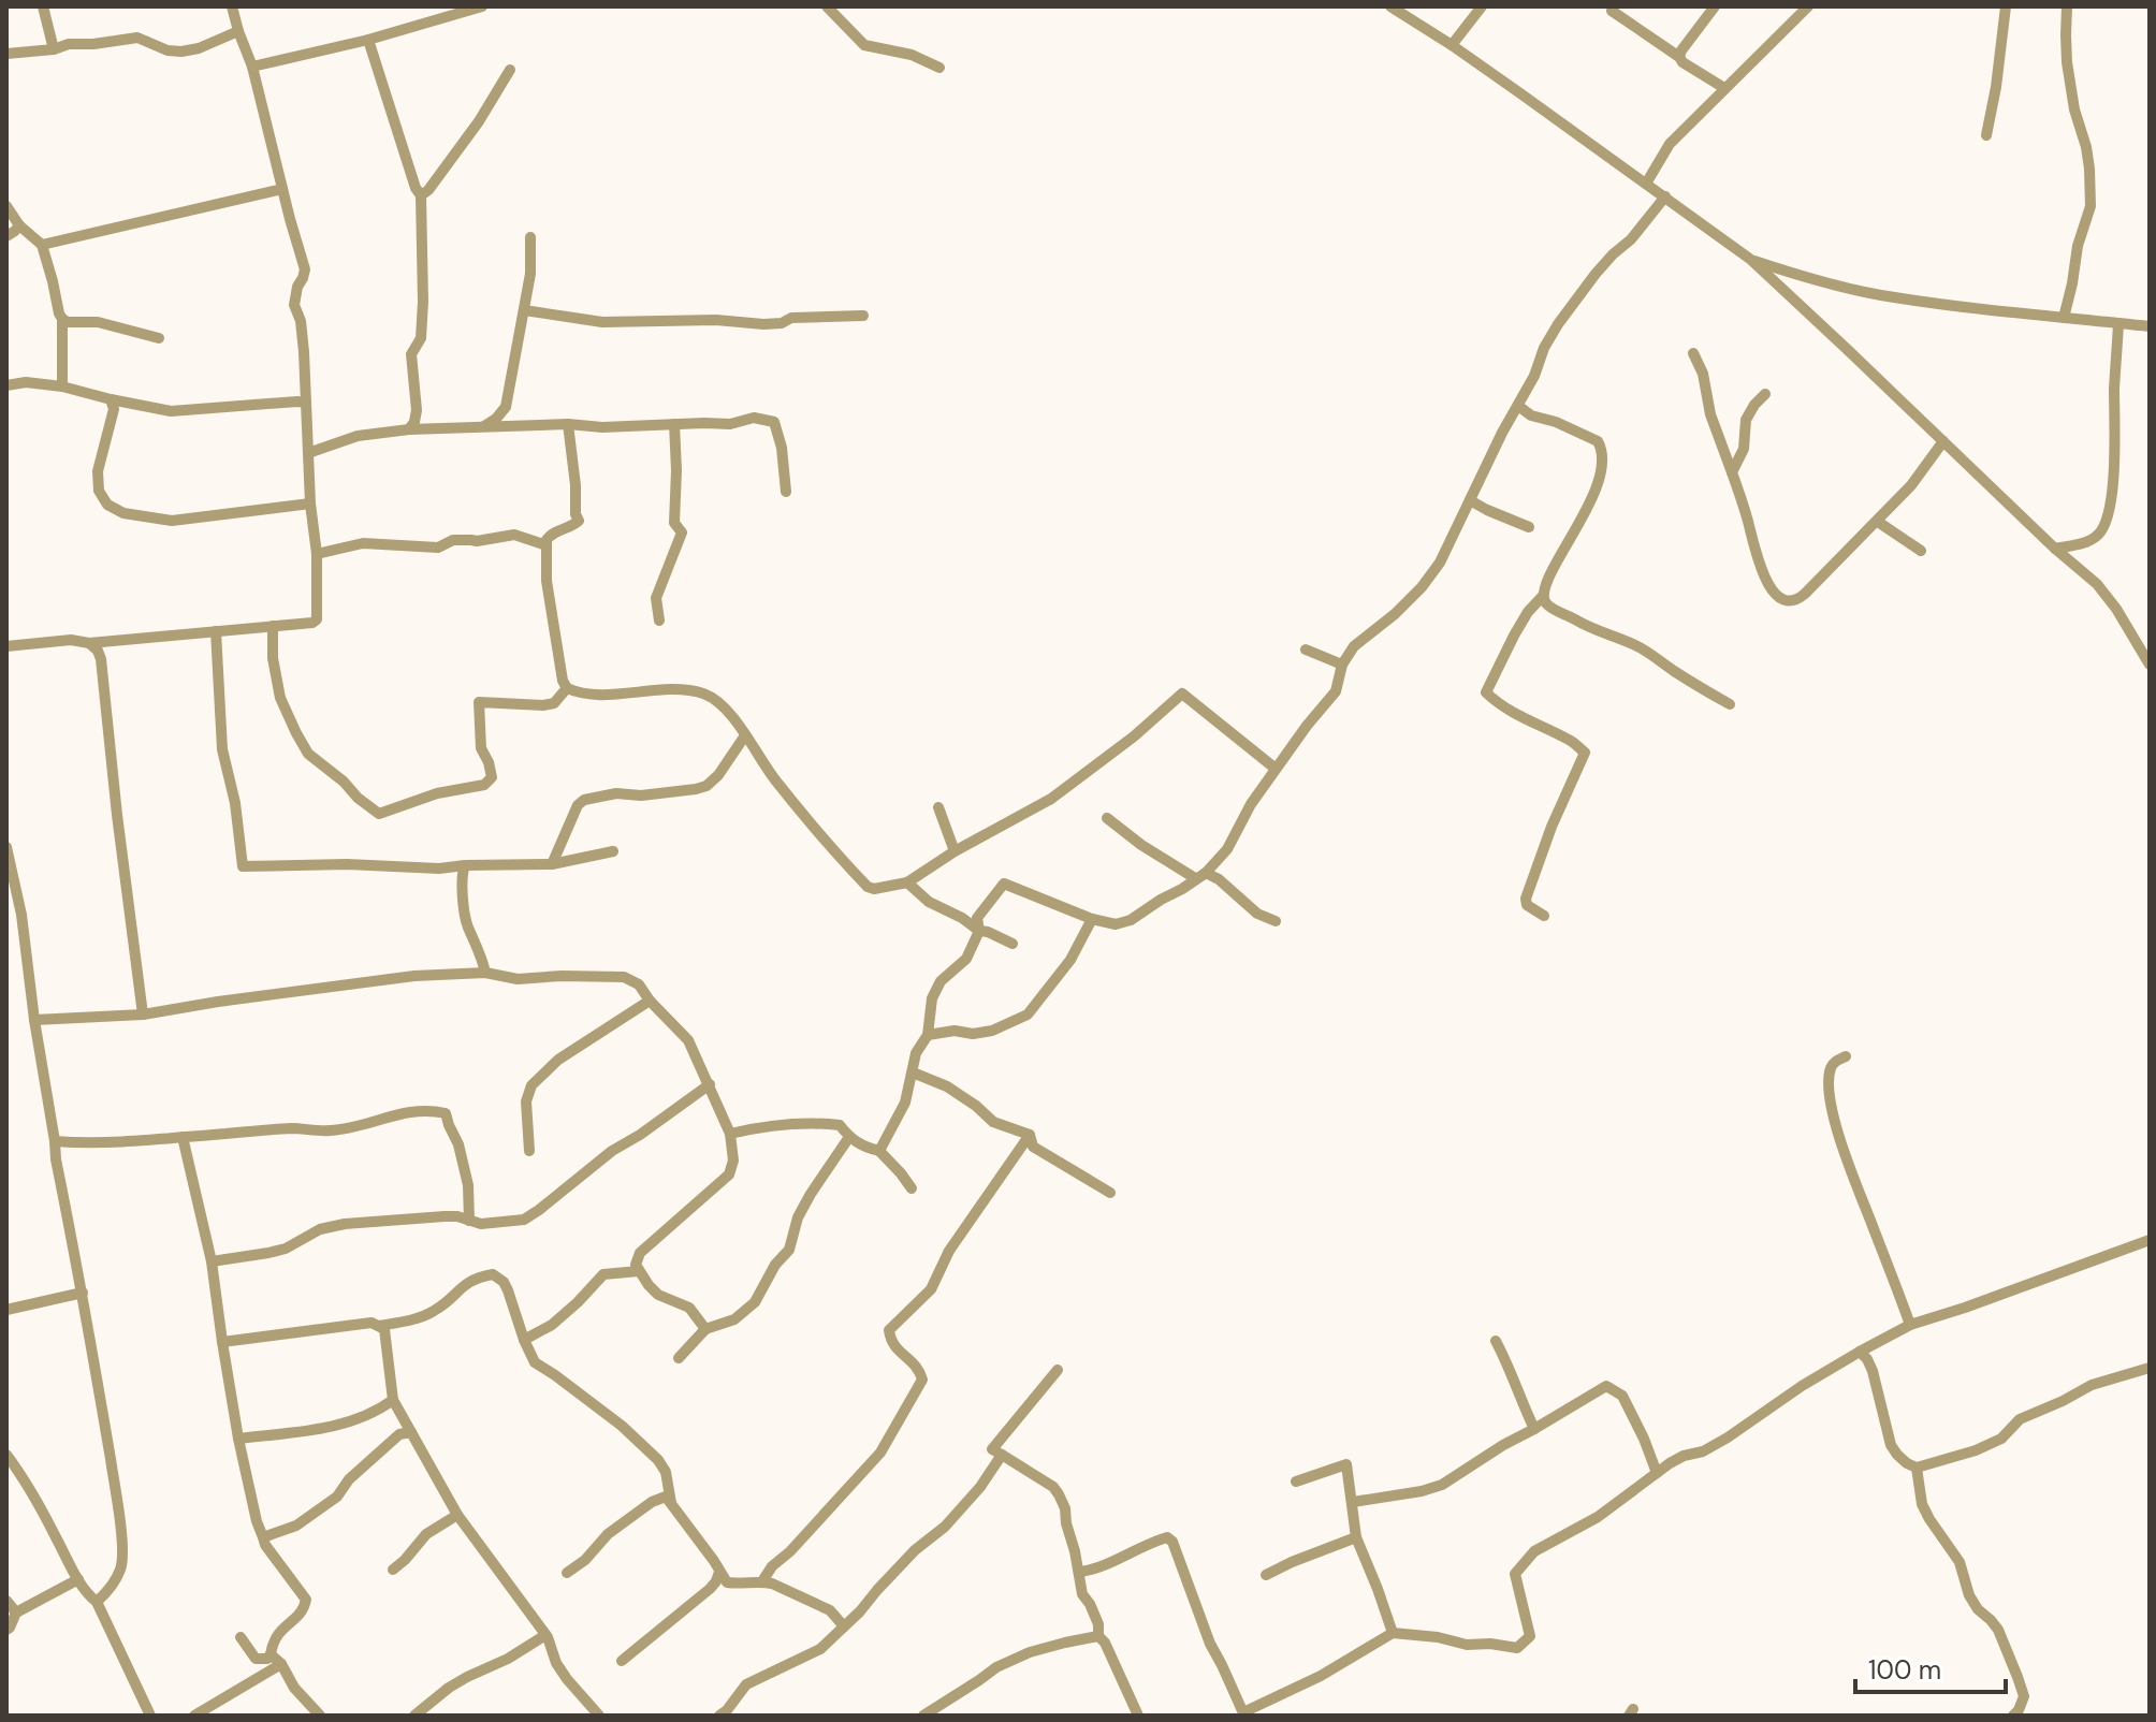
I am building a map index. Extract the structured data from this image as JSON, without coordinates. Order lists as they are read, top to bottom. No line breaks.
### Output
{"scale_bar":"100 m"}
